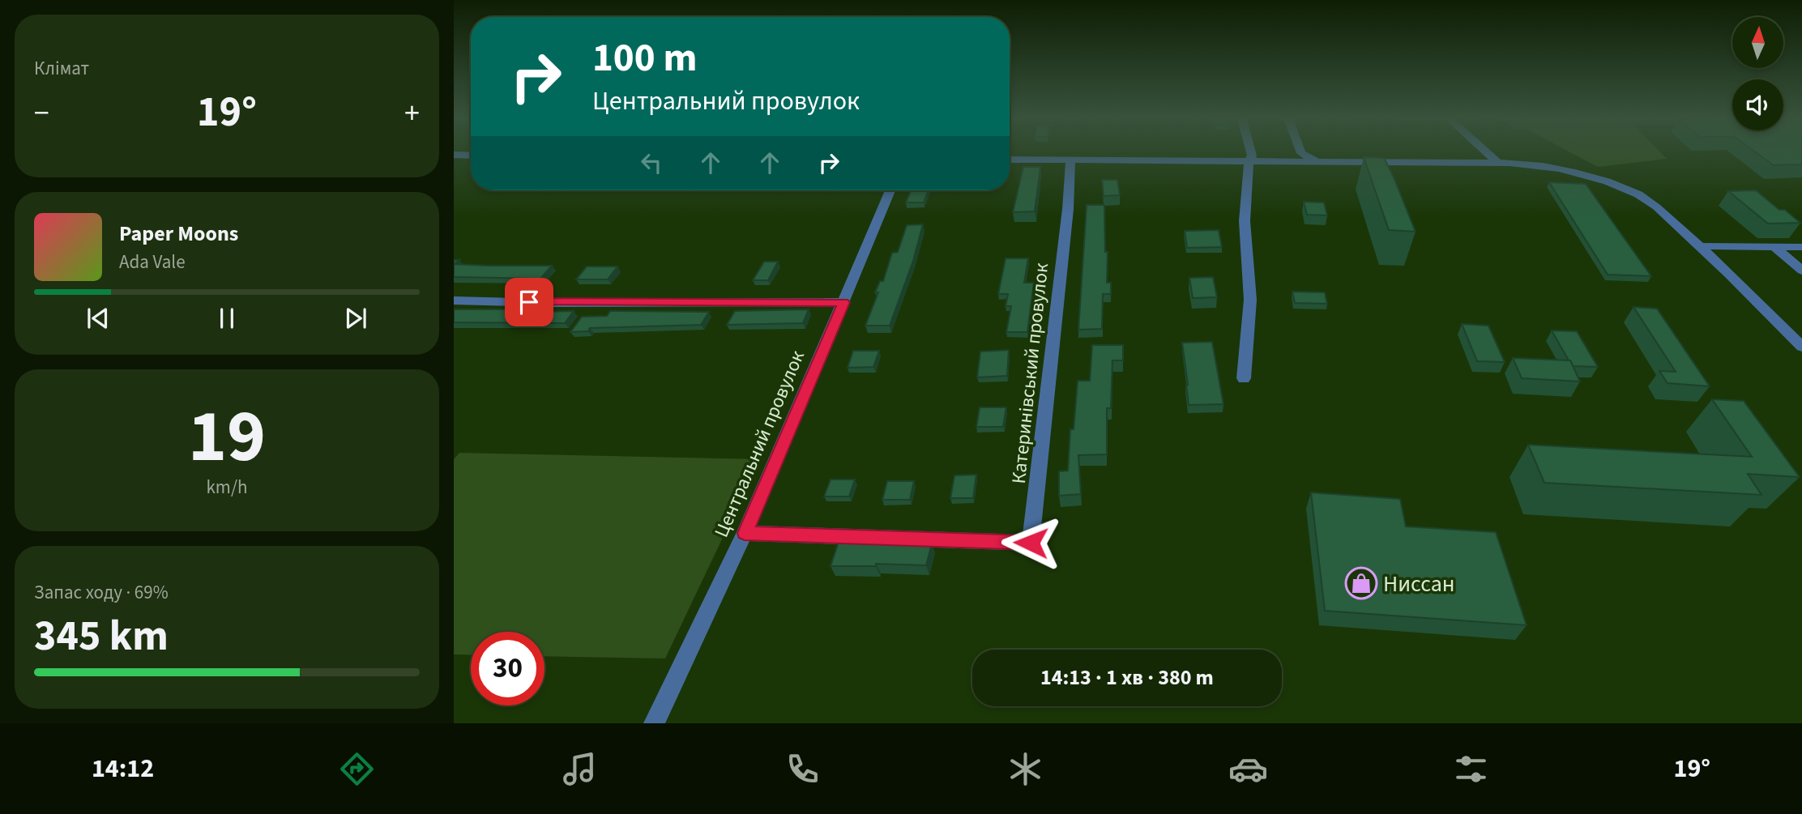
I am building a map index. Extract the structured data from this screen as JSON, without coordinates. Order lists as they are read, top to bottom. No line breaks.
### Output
{"streets":{"street":["Катеринівський провулок","Центральний провулок"]},"crossings":[["Катеринівський провулок","Центральний провулок"]],"places":{"shop":["Ниссан"]},"north":"top","page":{"tile":["Клімат",["19","km/h"],["Запас ходу · 69%","345 km"]],"turn":["100 m","Центральний провулок"],"heat":["−","19°","+"],"song":["Paper Moons","Ada Vale"],"limit":"30","trip":"14:13 · 1 хв · 380 m","tabs":["14:12","19°"]}}
